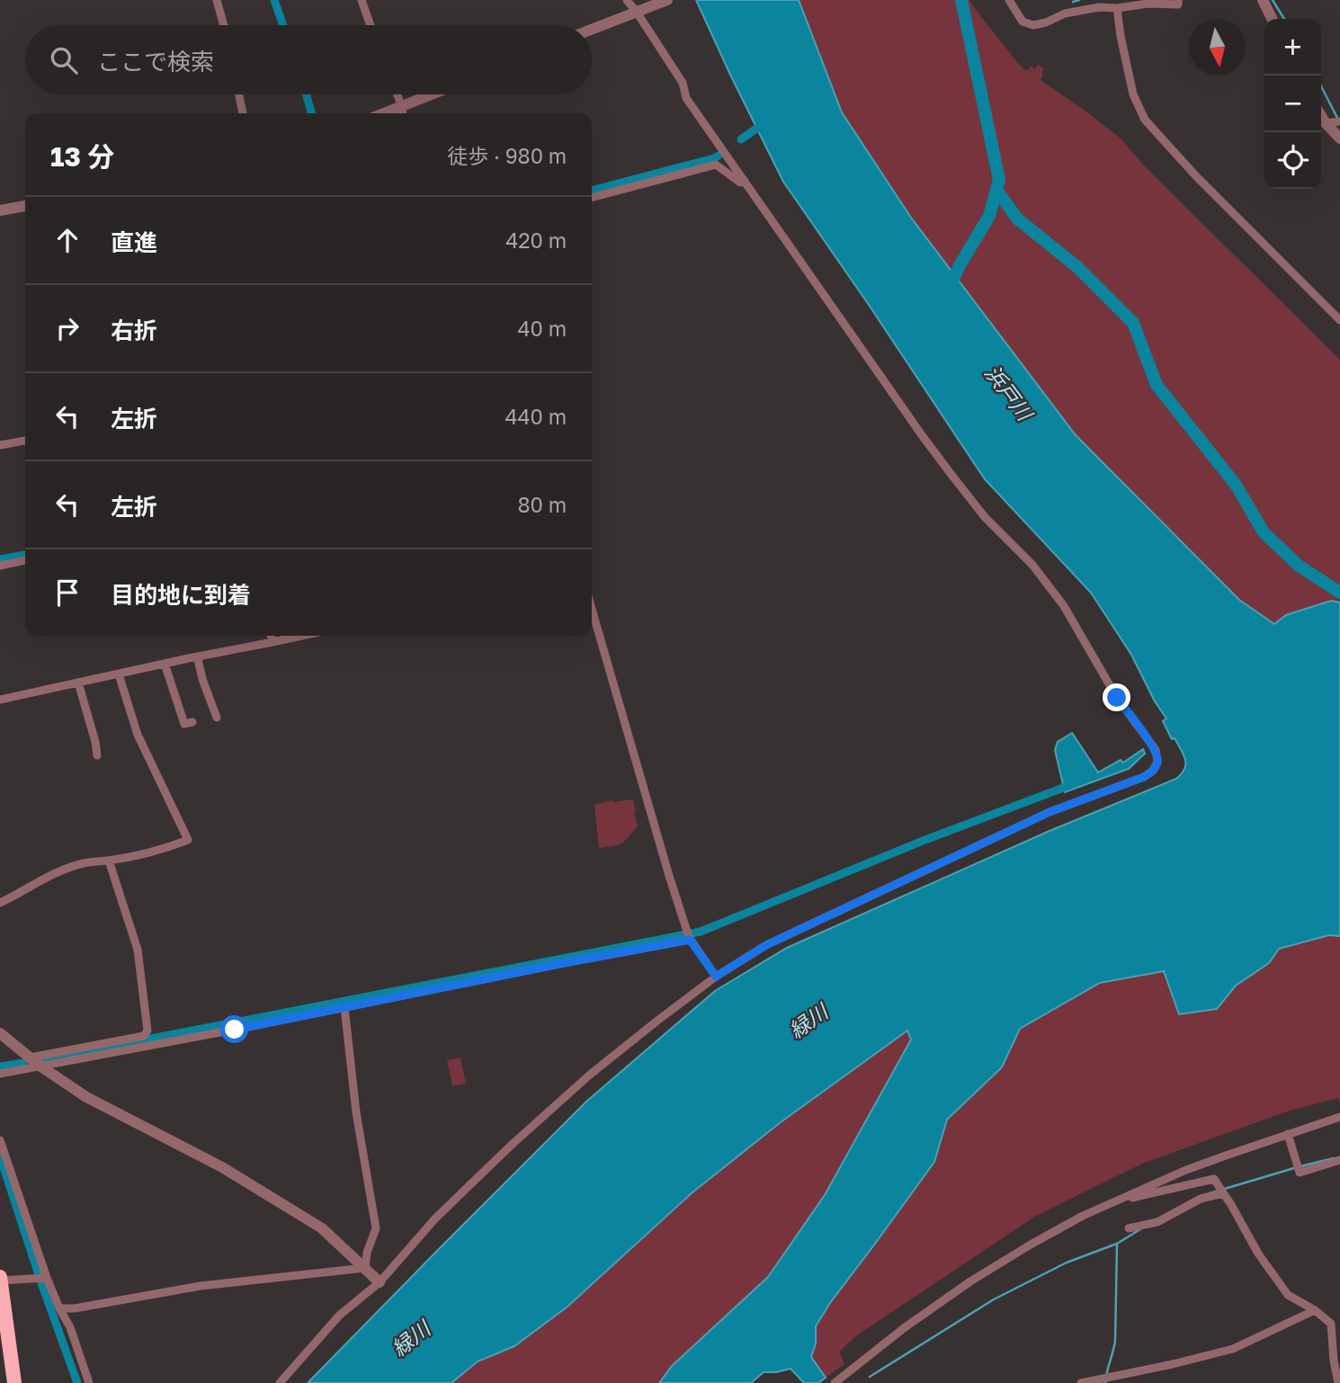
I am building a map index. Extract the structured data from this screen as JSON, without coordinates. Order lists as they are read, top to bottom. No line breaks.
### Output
{"water":["浜戸川","緑川"],"north":"bottom","page":{"map_buttons":["+","−"],"search":"ここで検索","heading":["13 分","徒歩 · 980 m"],"list":[["直進","420 m"],["右折","40 m"],["左折","440 m"],["左折","80 m"],"目的地に到着"]}}
